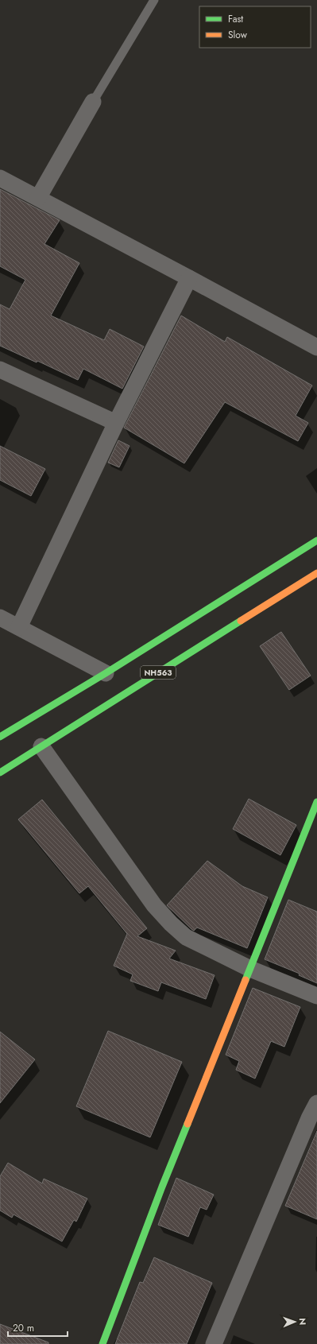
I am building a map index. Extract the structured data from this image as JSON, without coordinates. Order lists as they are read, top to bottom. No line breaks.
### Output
{"streets":{"main road":["NH563"]},"legend":["Fast","Slow"],"scale_bar":"20 m","north":"right"}
